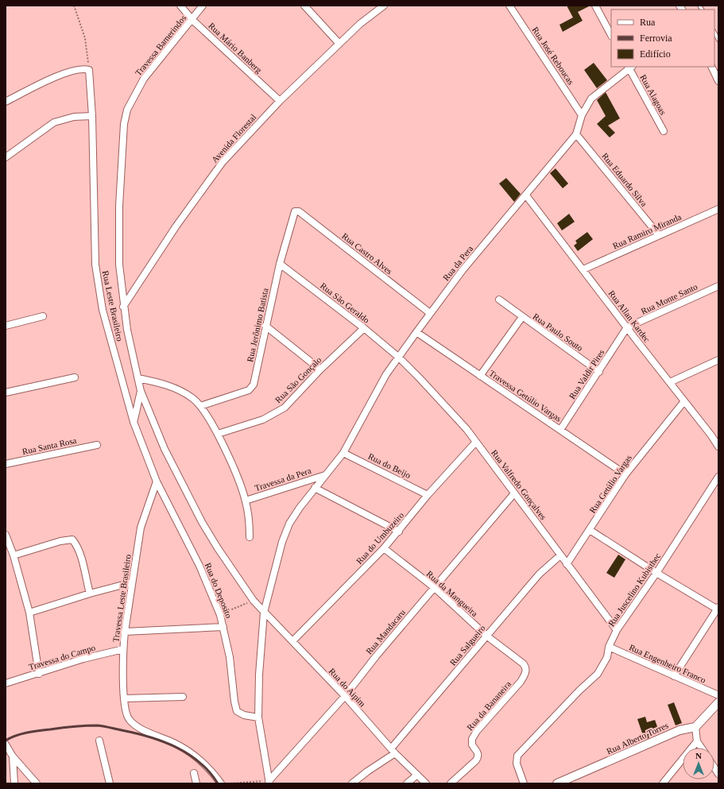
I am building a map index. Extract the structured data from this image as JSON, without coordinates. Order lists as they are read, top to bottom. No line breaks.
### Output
{"streets":{"street":["Travessa Bamerindos","Rua Mário Banberg","Rua José Reboucas","Rua Alagoas","Avenida Florestal","Rua Eduardo Silva","Rua Ramiro Miranda","Rua Castro Alves","Rua da Pera","Rua Monte Santo","Rua São Geraldo","Rua Leste Brasileiro","Rua Allan Kardec","Rua Jerônimo Batista","Rua Paulo Souto","Rua Valdir Pires","Rua São Gonçalo","Travessa Getúlio Vargas","Rua Santa Rosa","Rua do Beijo","Travessa da Pera","Rua Getúlio Vargas","Rua Valfredo Gonçalves","Rua do Umbuzeiro","Rua Juscelino Kubisthec","Rua do Deposito","Rua da Mangueira","Travessa Leste Brasileiro","Rua Mandacaru","Rua Salgueiro","Travessa do Campo","Rua Engenheiro Franco","Rua do Aipim","Rua da Bananeira","Rua Alberto Torres"]},"crossings":[["Travessa Bamerindos","Rua Mário Banberg"],["Travessa Bamerindos","Avenida Florestal"],["Travessa Bamerindos","Rua do Aipim"],["Rua Mário Banberg","Avenida Florestal"],["Rua José Reboucas","Rua da Pera"],["Rua Alagoas","Rua da Pera"],["Rua Eduardo Silva","Rua Ramiro Miranda"],["Rua Eduardo Silva","Rua da Pera"],["Rua Ramiro Miranda","Rua Allan Kardec"],["Rua Castro Alves","Rua da Pera"],["Rua Castro Alves","Rua Jerônimo Batista"],["Rua da Pera","Rua São Geraldo"],["Rua da Pera","Rua Allan Kardec"],["Rua da Pera","Travessa Getúlio Vargas"],["Rua da Pera","Rua do Beijo"],["Rua da Pera","Travessa da Pera"],["Rua da Pera","Rua Valfredo Gonçalves"],["Rua da Pera","Rua do Deposito"],["Rua da Pera","Rua Mandacaru"],["Rua da Pera","Rua do Aipim"],["Rua Monte Santo","Rua Allan Kardec"],["Rua Monte Santo","Rua Valdir Pires"],["Rua São Geraldo","Rua Jerônimo Batista"],["Rua São Geraldo","Rua São Gonçalo"],["Rua São Geraldo","Rua Valfredo Gonçalves"],["Rua Leste Brasileiro","Rua do Deposito"],["Rua Leste Brasileiro","Travessa Leste Brasileiro"],["Rua Allan Kardec","Rua Valdir Pires"],["Rua Allan Kardec","Rua Getúlio Vargas"],["Rua Paulo Souto","Rua Valdir Pires"],["Rua Paulo Souto","Travessa Getúlio Vargas"],["Rua Valdir Pires","Travessa Getúlio Vargas"],["Travessa Getúlio Vargas","Rua Getúlio Vargas"],["Rua do Beijo","Rua do Umbuzeiro"],["Rua Getúlio Vargas","Rua Valfredo Gonçalves"],["Rua Valfredo Gonçalves","Rua do Umbuzeiro"],["Rua Valfredo Gonçalves","Rua Juscelino Kubisthec"],["Rua Valfredo Gonçalves","Rua Mandacaru"],["Rua Valfredo Gonçalves","Rua Salgueiro"],["Rua do Umbuzeiro","Rua da Mangueira"],["Rua do Umbuzeiro","Rua do Aipim"],["Rua Juscelino Kubisthec","Rua Engenheiro Franco"],["Rua do Deposito","Travessa Leste Brasileiro"],["Rua da Mangueira","Rua Mandacaru"],["Rua da Mangueira","Rua Salgueiro"],["Rua da Mangueira","Rua da Bananeira"],["Travessa Leste Brasileiro","Travessa do Campo"],["Rua Mandacaru","Rua do Aipim"],["Rua Salgueiro","Rua do Aipim"]],"legend":["Rua","Ferrovia","Edifício"],"north":"top"}
